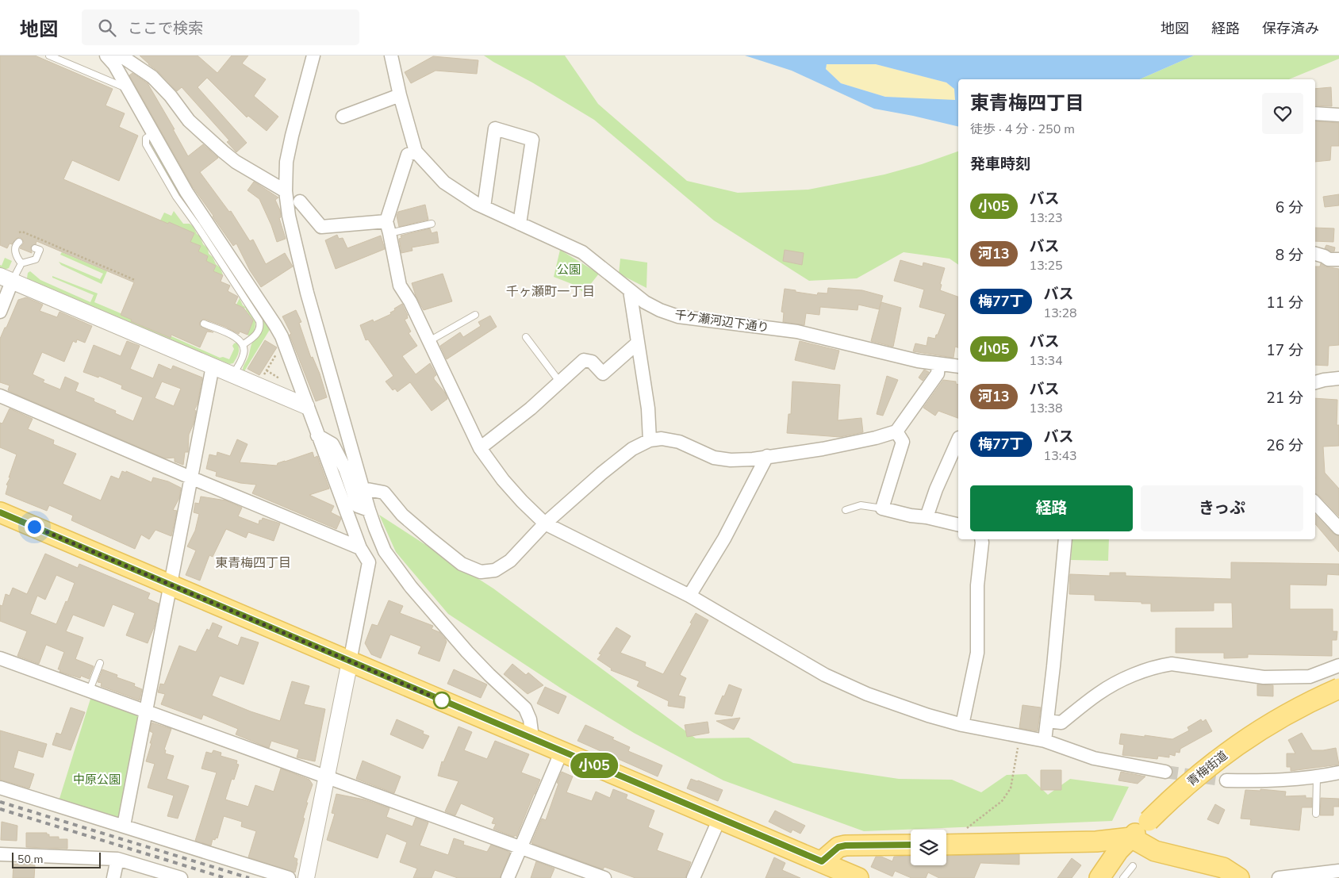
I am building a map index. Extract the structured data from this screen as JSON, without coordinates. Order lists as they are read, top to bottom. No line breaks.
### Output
{"streets":{"main road":["青梅街道"],"street":["千ケ瀬河辺下通り"]},"districts":["千ヶ瀬町一丁目","東青梅四丁目"],"parks":["公園","中原公園"],"lines":["bus line 小05"],"scale_bar":"50 m","page":{"header":"地図","search":"ここで検索","nav":["地図","経路","保存済み"],"on_map":"小05","heading":[["東青梅四丁目","徒歩 · 4 分 · 250 m"],"発車時刻"],"list":[{"mark":"小05","name":"バス","note":"13:23","value":"6 分"},{"mark":"河13","name":"バス","note":"13:25","value":"8 分"},{"mark":"梅77丁","name":"バス","note":"13:28","value":"11 分"},{"mark":"小05","name":"バス","note":"13:34","value":"17 分"},{"mark":"河13","name":"バス","note":"13:38","value":"21 分"},{"mark":"梅77丁","name":"バス","note":"13:43","value":"26 分"}],"buttons":["経路","きっぷ"],"scale":"50 m"}}
